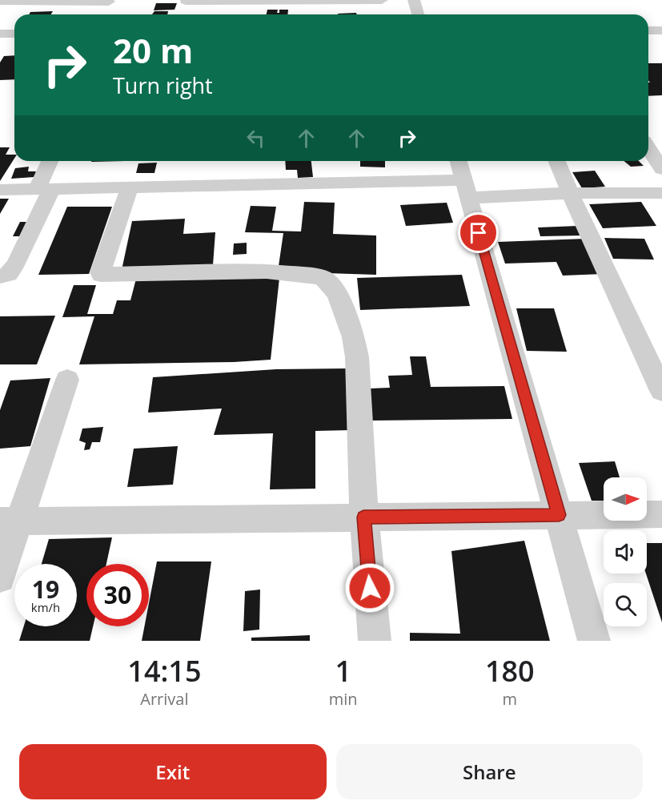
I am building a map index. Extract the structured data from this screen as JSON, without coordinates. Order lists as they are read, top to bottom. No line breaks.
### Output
{"north":"right","page":{"turn":["20 m","Turn right"],"speed":"19 km/h","limit":"30","eta":["14:15","Arrival","1","min","180","m"],"buttons":["Exit","Share"]}}
